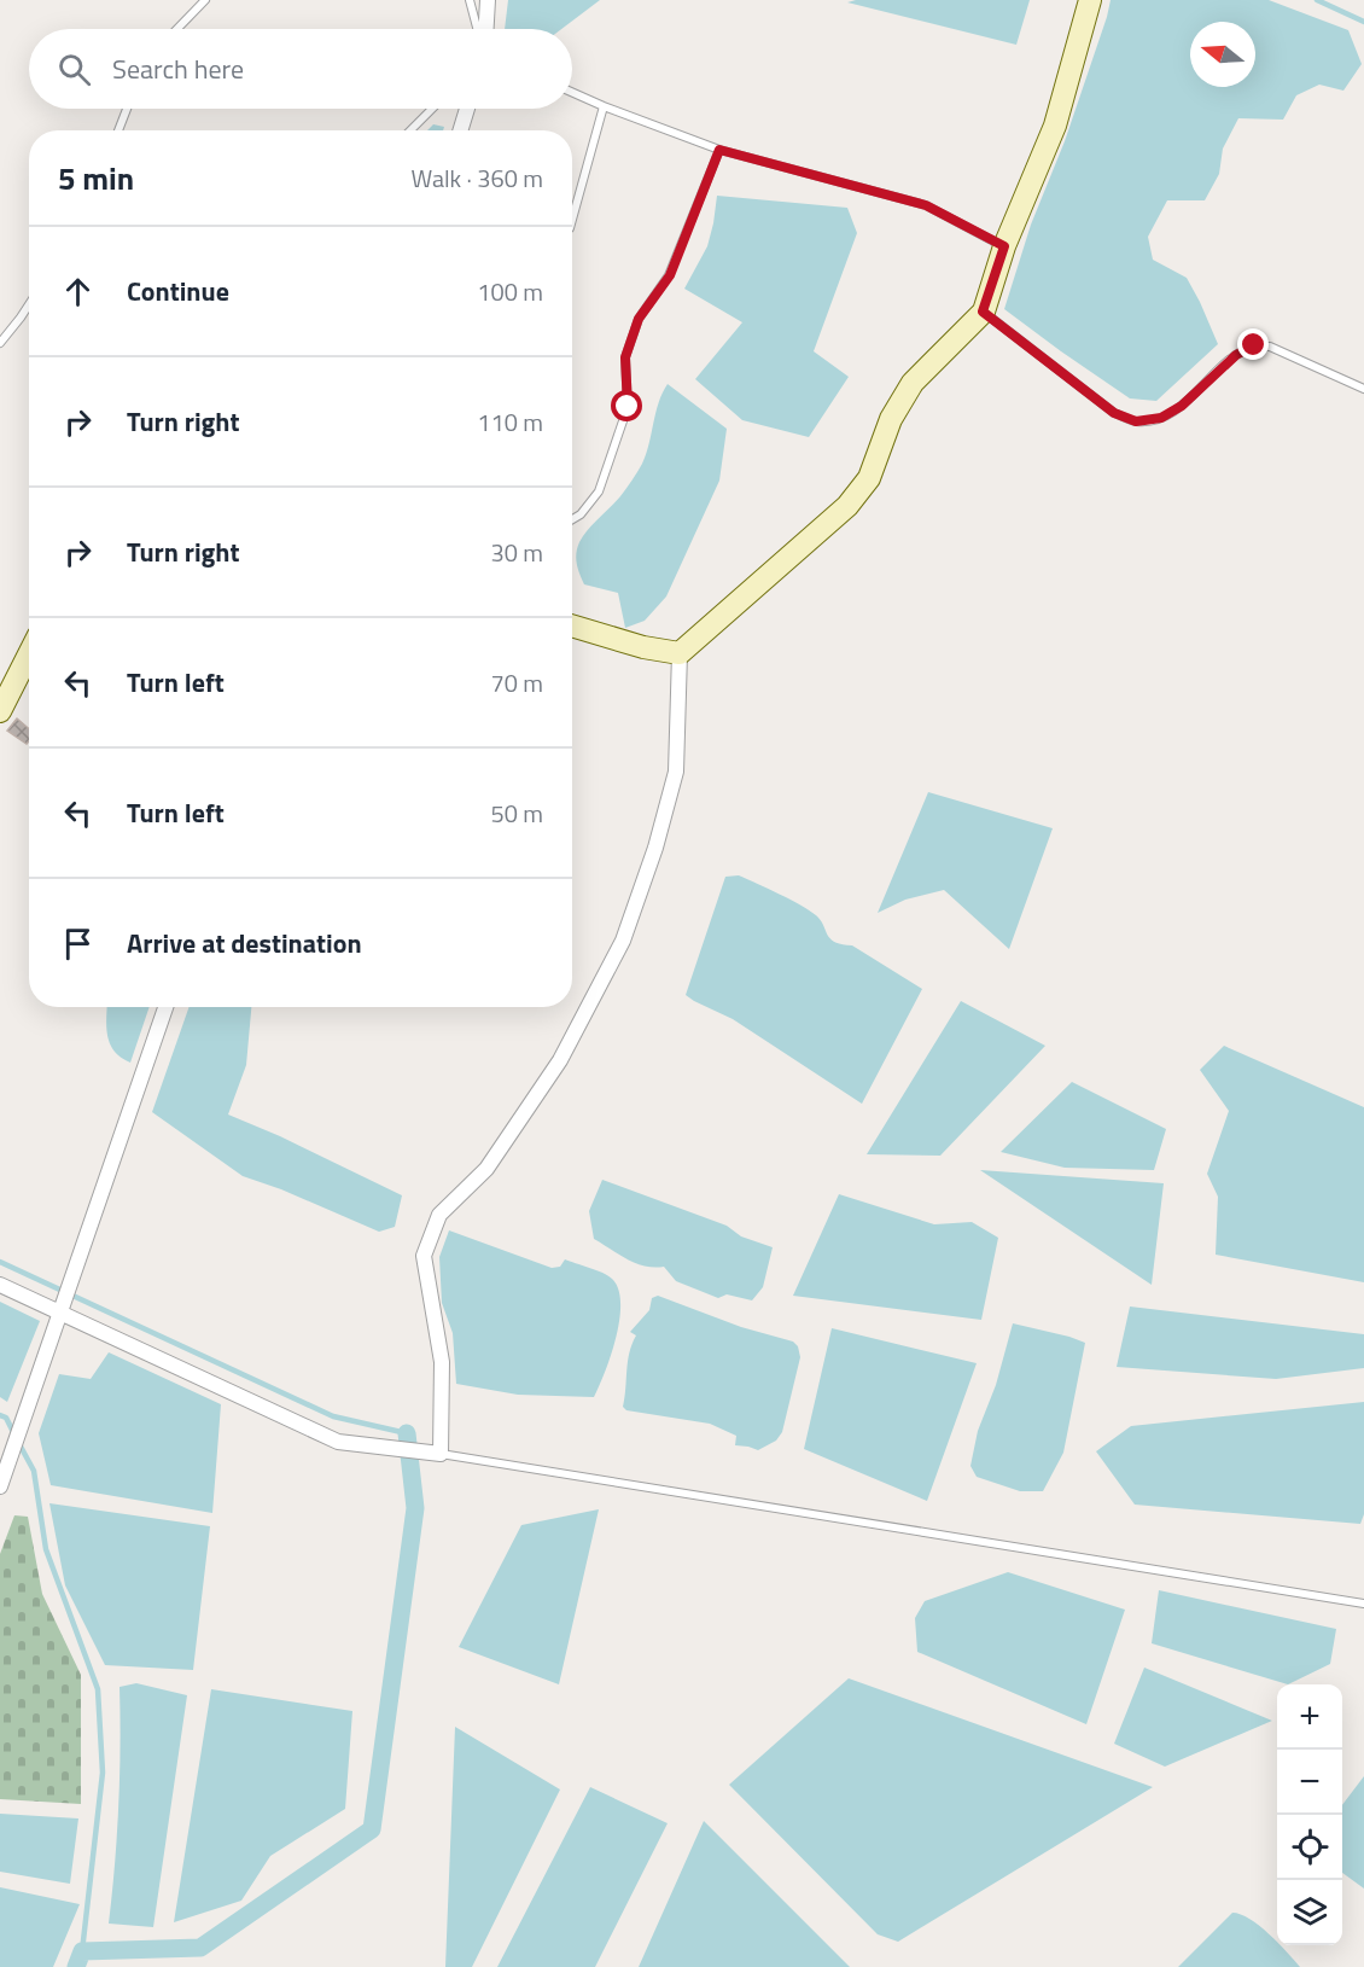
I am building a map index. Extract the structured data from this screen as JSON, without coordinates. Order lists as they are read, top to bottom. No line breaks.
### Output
{"north":"left","page":{"search":"Search here","heading":["5 min","Walk · 360 m"],"list":[["Continue","100 m"],["Turn right","110 m"],["Turn right","30 m"],["Turn left","70 m"],["Turn left","50 m"],"Arrive at destination"],"map_buttons":["+","−"]}}
